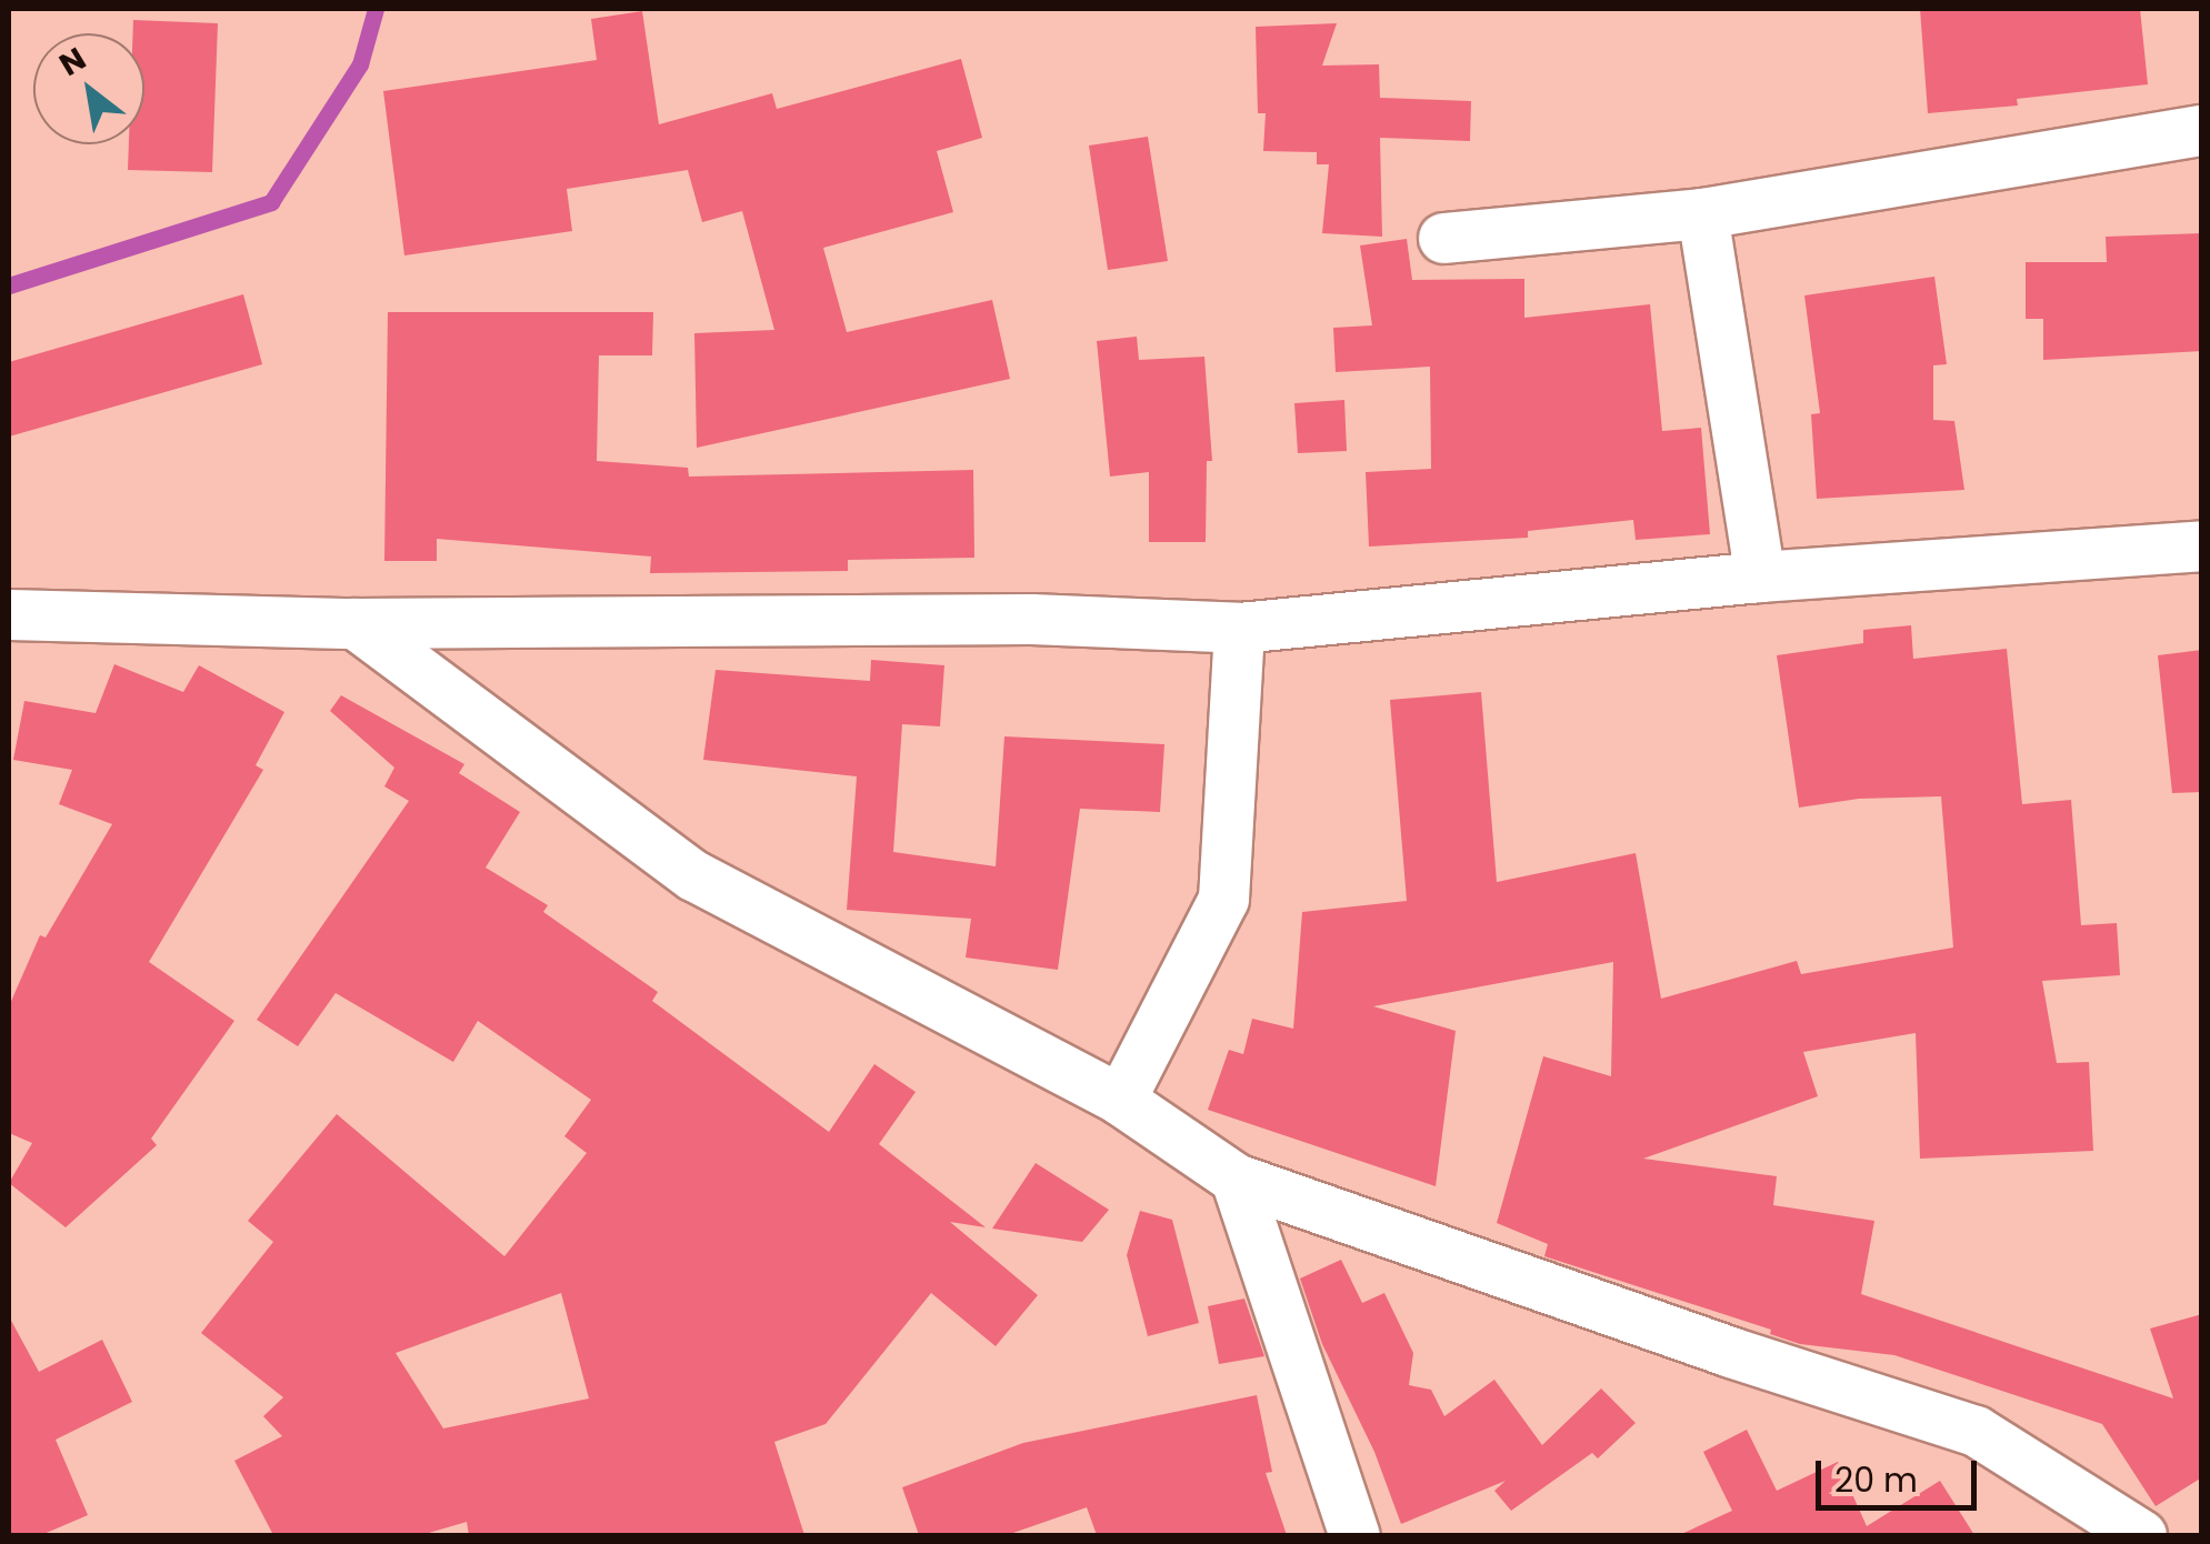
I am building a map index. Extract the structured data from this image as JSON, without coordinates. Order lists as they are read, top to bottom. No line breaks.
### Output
{"scale_bar":"20 m","north":"top left"}
